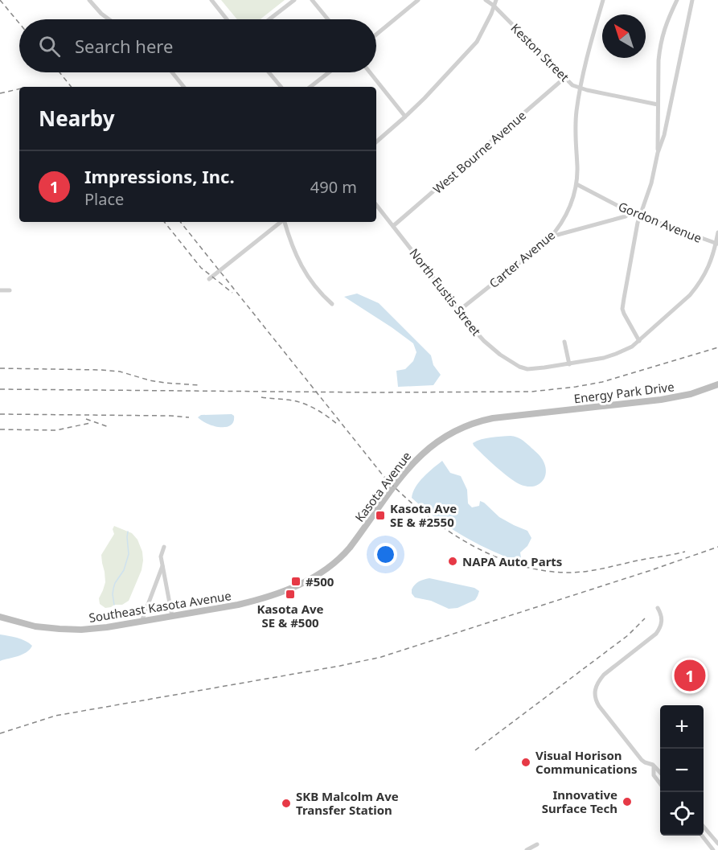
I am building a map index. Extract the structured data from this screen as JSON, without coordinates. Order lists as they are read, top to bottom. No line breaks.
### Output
{"streets":{"street":["Keston Street","West Bourne Avenue","Gordon Avenue","Carter Avenue","North Eustis Street","Energy Park Drive","Kasota Avenue","Southeast Kasota Avenue"]},"crossings":[["Keston Street","West Bourne Avenue"],["Keston Street","Carter Avenue"],["West Bourne Avenue","North Eustis Street"],["Gordon Avenue","Carter Avenue"],["Carter Avenue","North Eustis Street"],["Energy Park Drive","Kasota Avenue"],["Kasota Avenue","Southeast Kasota Avenue"]],"places":{"transit":["Kasota Ave SE & #2550","#500","Kasota Ave SE & #500"],"other":["NAPA Auto Parts","Visual Horison Communications","Innovative Surface Tech","SKB Malcolm Ave Transfer Station"]},"north":"top left","page":{"search":"Search here","heading":"Nearby","list":[{"mark":"1","name":"Impressions, Inc.","note":"Place","value":"490 m"}],"pins":"1","map_buttons":["+","−"]}}
